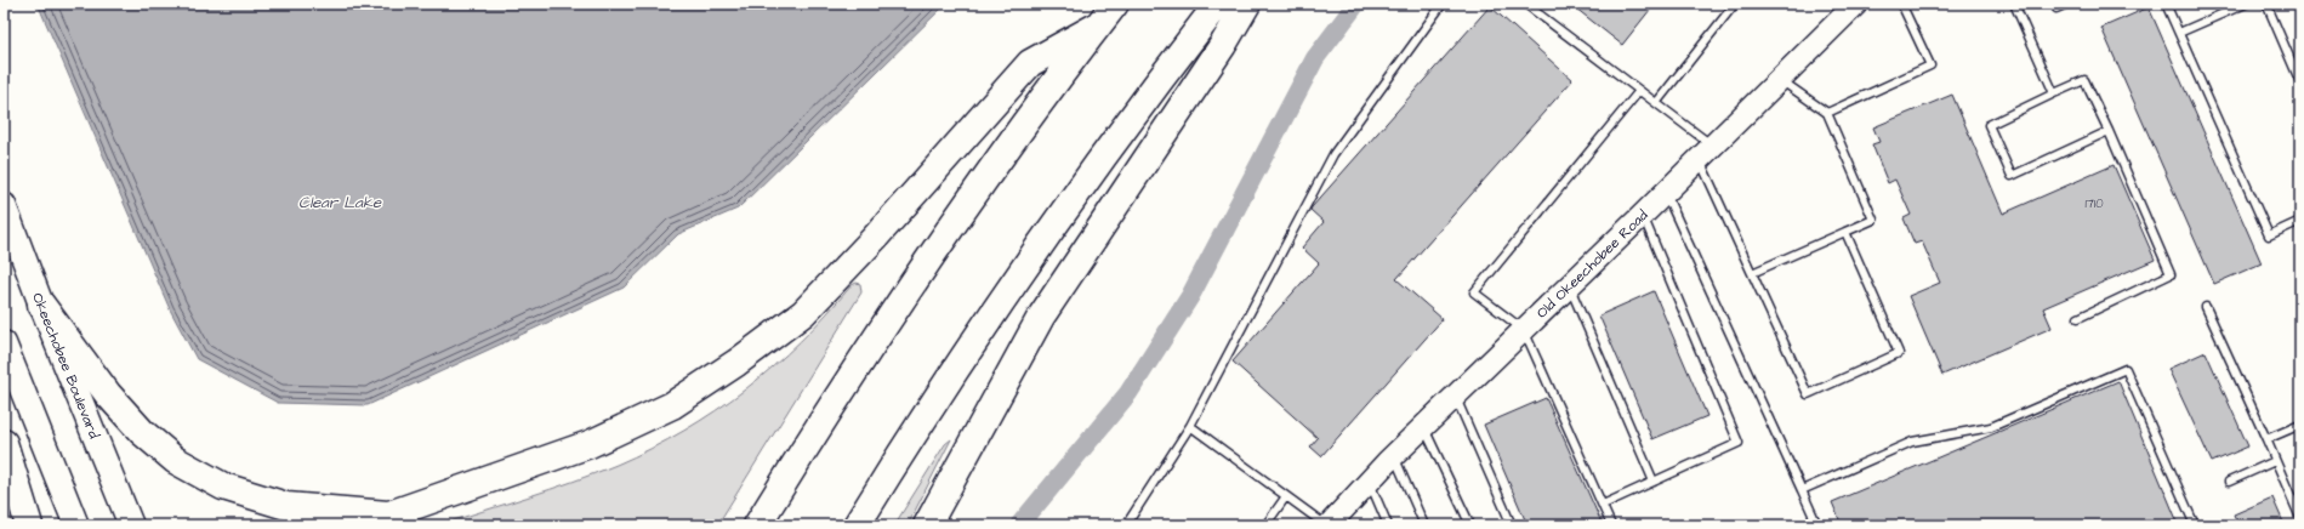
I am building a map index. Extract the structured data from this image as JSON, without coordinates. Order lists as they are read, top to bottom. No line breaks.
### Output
{"streets":{"main road":["Okeechobee Boulevard"],"street":["Old Okeechobee Road"]},"water":["Clear Lake"],"house_numbers":["1710"]}
